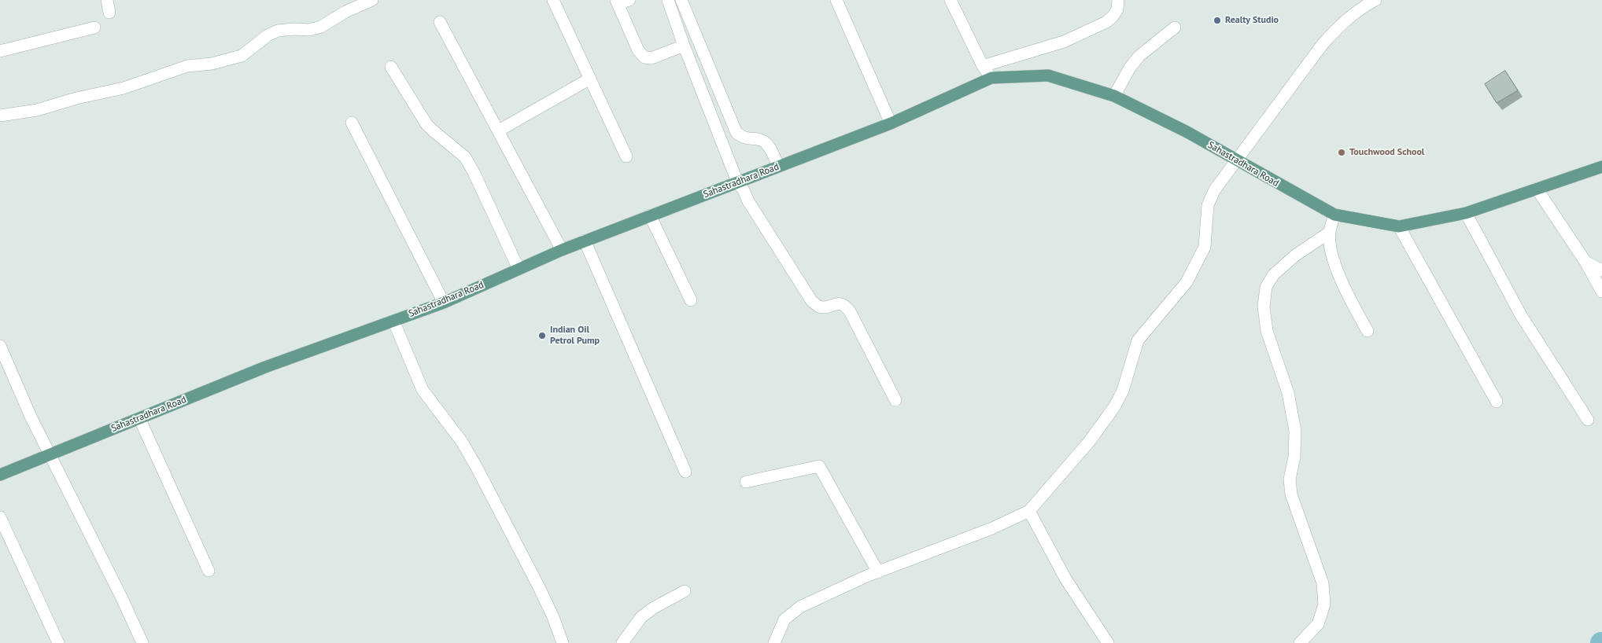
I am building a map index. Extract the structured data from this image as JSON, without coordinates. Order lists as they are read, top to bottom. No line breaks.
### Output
{"streets":{"main road":["Sahastradhara Road"]},"places":["Realty Studio","Touchwood School","Indian Oil Petrol Pump"]}
